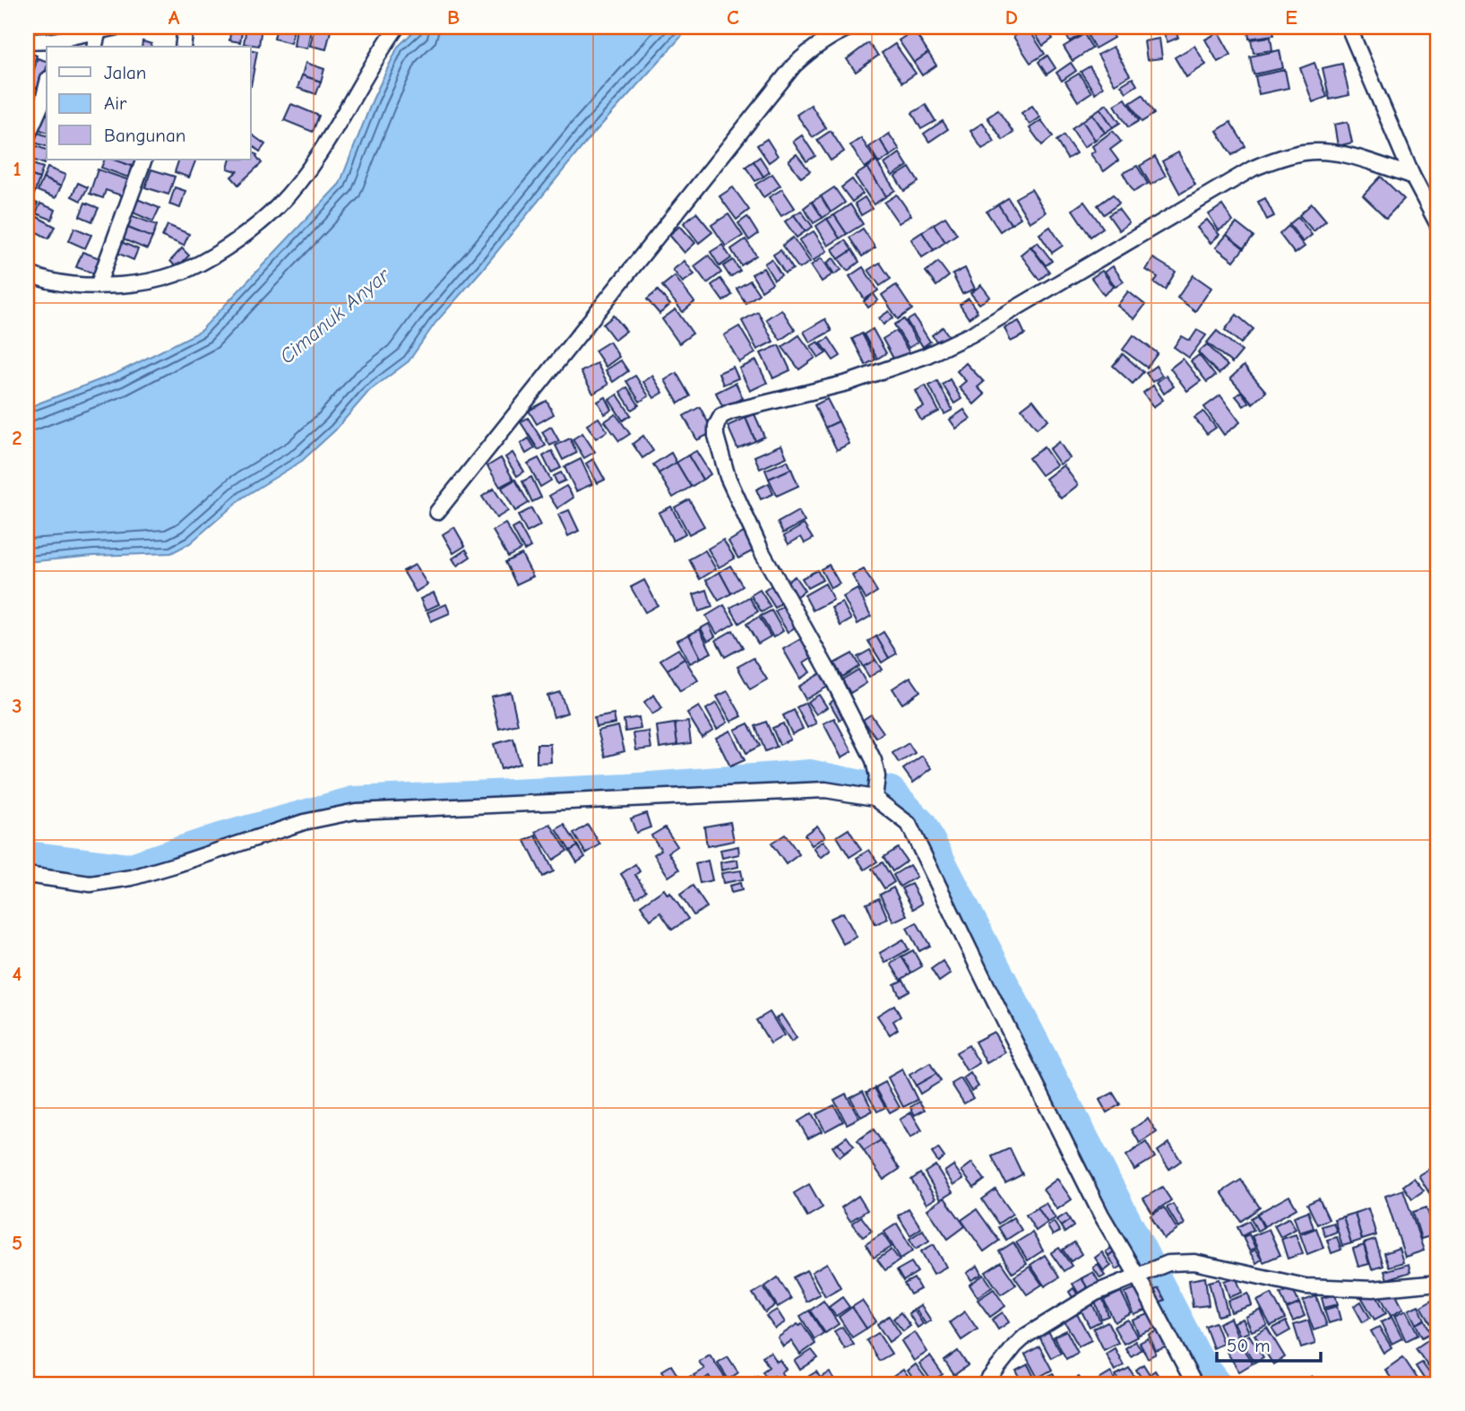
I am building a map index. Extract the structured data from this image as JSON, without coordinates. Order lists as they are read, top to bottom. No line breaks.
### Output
{"water":["Cimanuk Anyar"],"legend":["Jalan","Air","Bangunan"],"scale_bar":"50 m","grid":{"columns":["A","B","C","D","E"],"rows":["1","2","3","4","5"]}}
